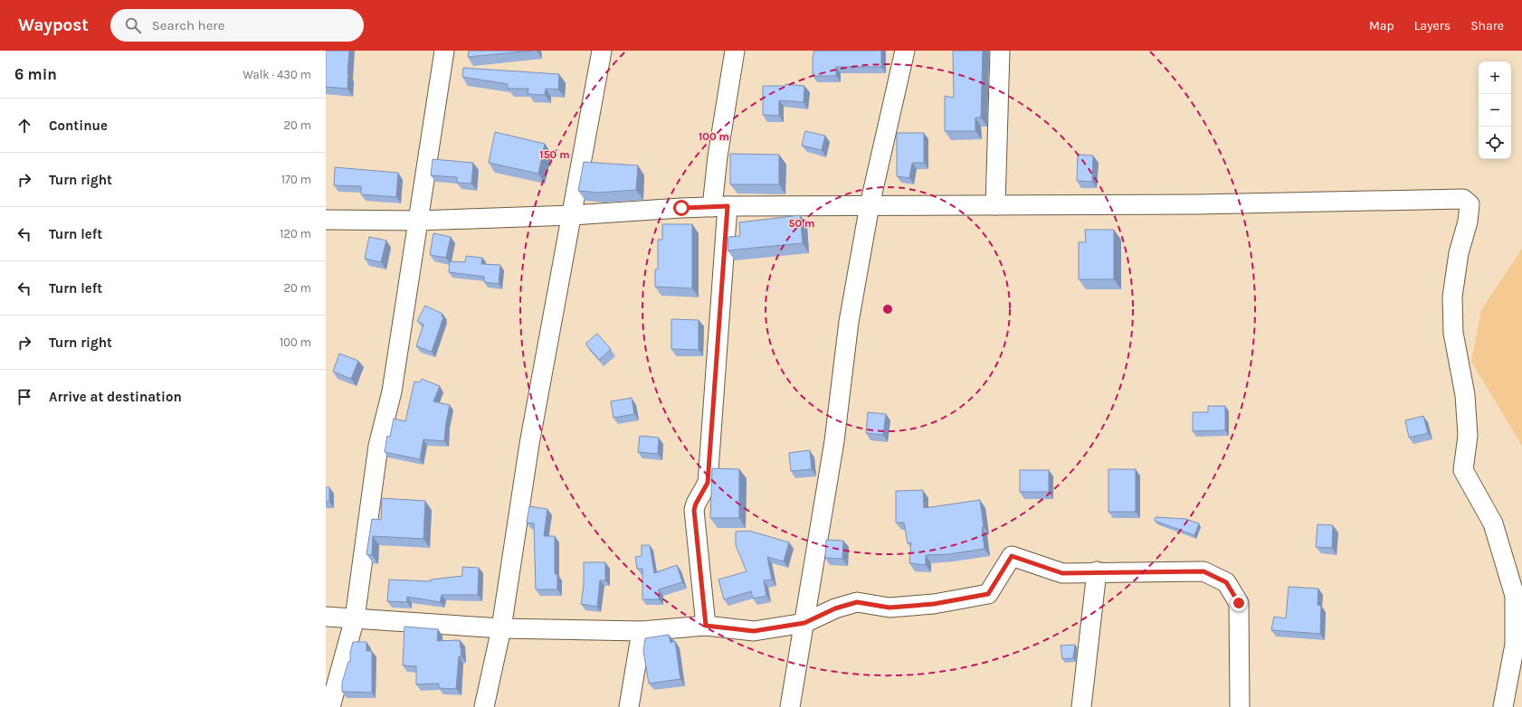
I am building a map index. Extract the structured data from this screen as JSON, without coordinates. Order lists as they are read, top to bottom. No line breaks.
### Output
{"page":{"header":"Waypost","search":"Search here","nav":["Map","Layers","Share"],"heading":["6 min","Walk · 430 m"],"map_buttons":["+","−"],"list":[["Continue","20 m"],["Turn right","170 m"],["Turn left","120 m"],["Turn left","20 m"],["Turn right","100 m"],"Arrive at destination"]},"rings":["100 m","150 m","50 m"]}
